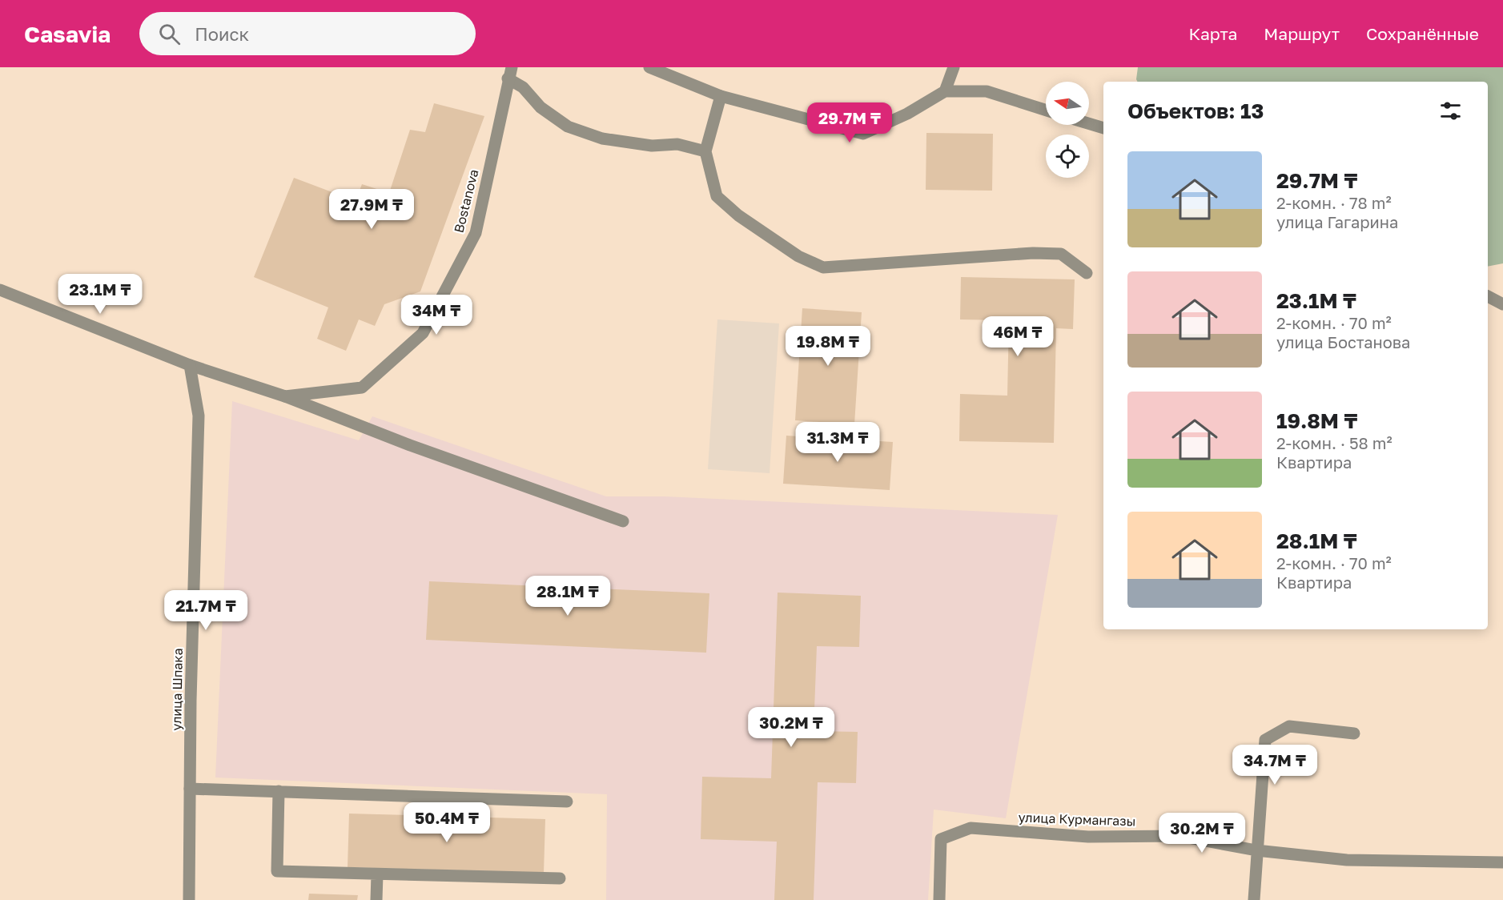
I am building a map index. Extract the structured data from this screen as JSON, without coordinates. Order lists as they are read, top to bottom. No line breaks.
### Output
{"streets":{"street":["Bostanova","улица Шпака","улица Курмангазы"]},"crossings":[["Bostanova","улица Шпака"]],"north":"left","page":{"header":"Casavia","search":"Поиск","nav":["Карта","Маршрут","Сохранённые"],"heading":"Объектов: 13","price":["29.7M ₸","27.9M ₸","23.1M ₸","34M ₸","46M ₸","19.8M ₸","31.3M ₸","28.1M ₸","21.7M ₸","30.2M ₸","34.7M ₸","50.4M ₸","30.2M ₸"],"list":[{"name":"29.7M ₸","note":"2-комн. · 78 m² · улица Гагарина"},{"name":"23.1M ₸","note":"2-комн. · 70 m² · улица Бостанова"},{"name":"19.8M ₸","note":"2-комн. · 58 m² · Квартира"},{"name":"28.1M ₸","note":"2-комн. · 70 m² · Квартира"}]}}
